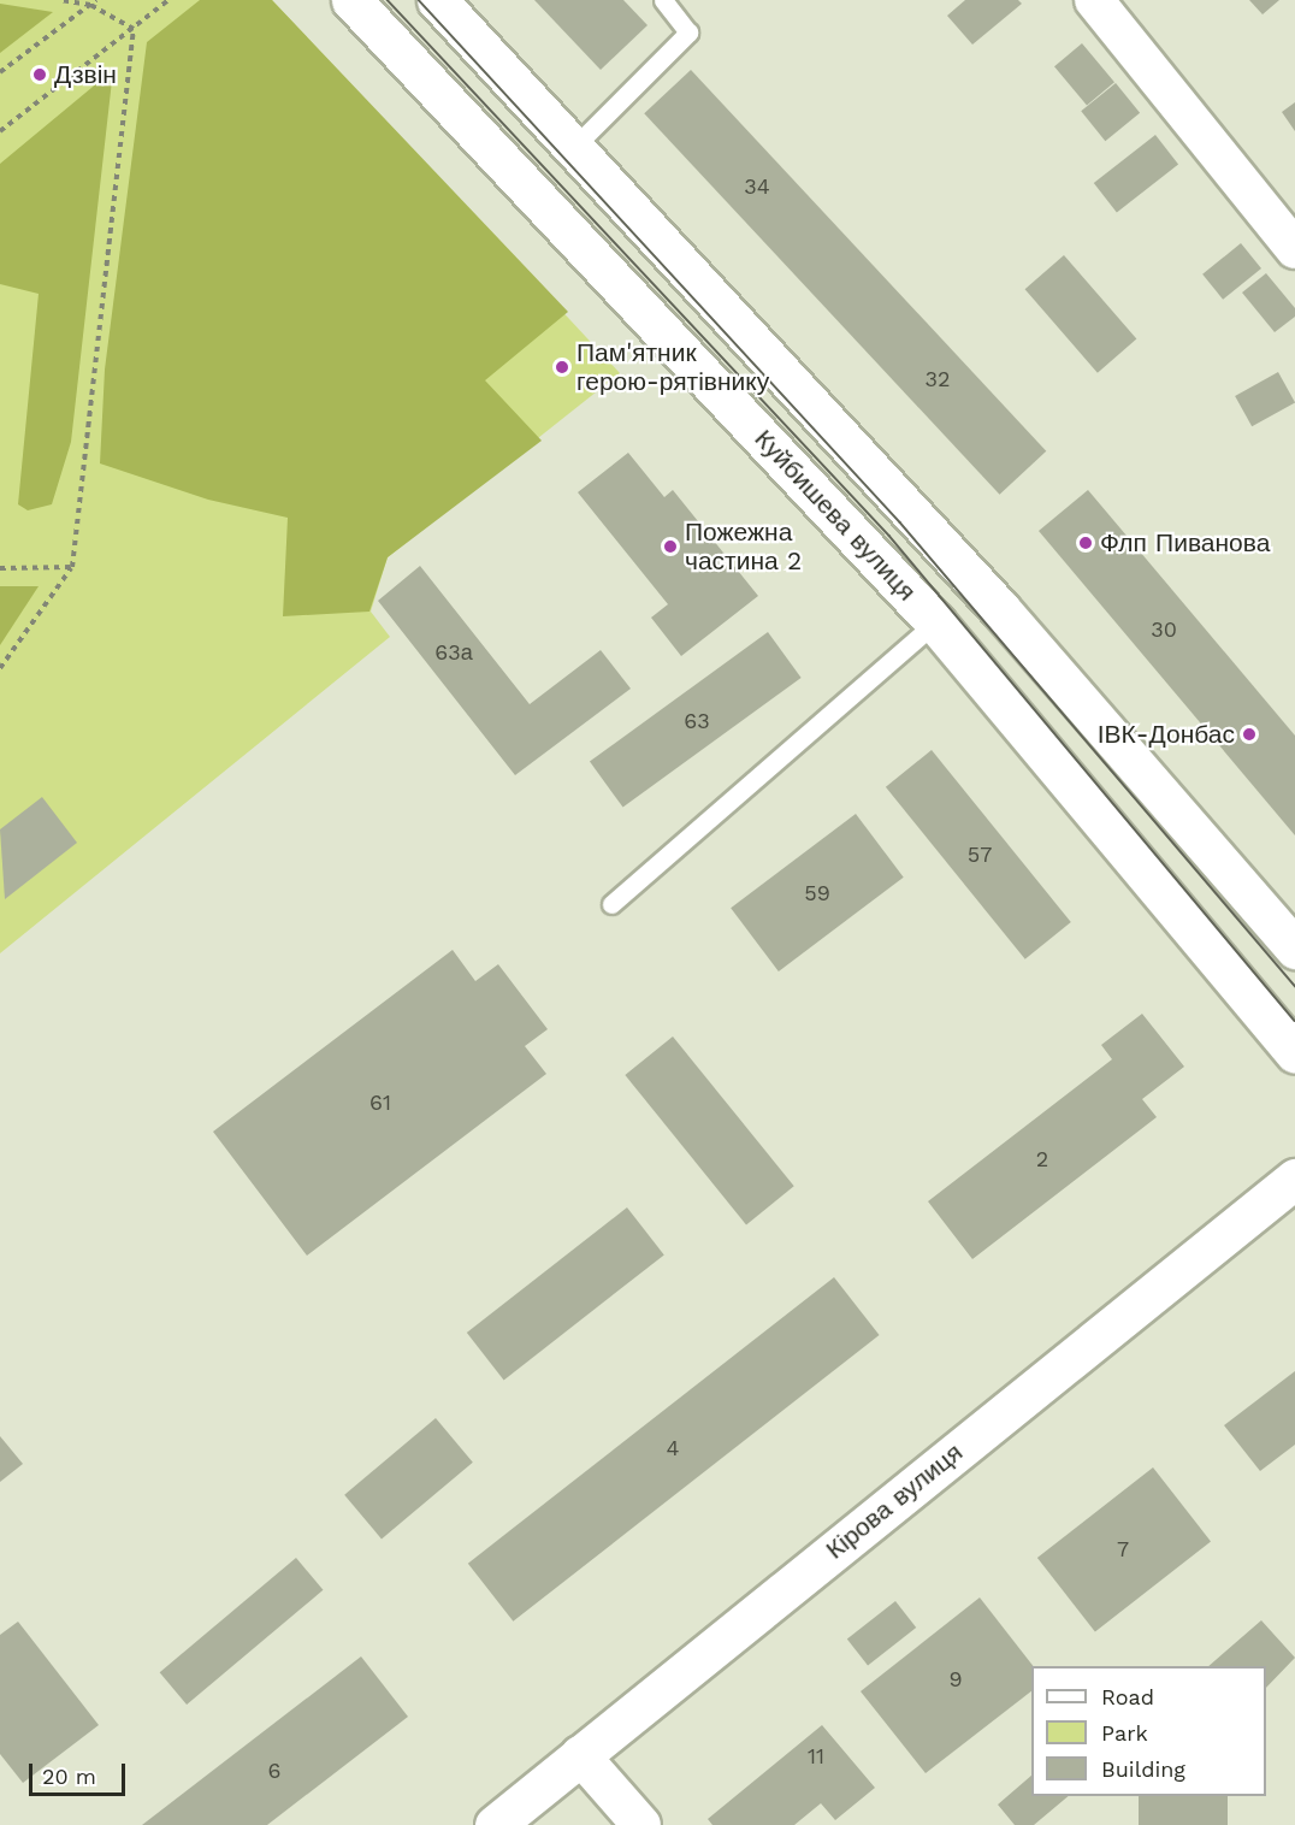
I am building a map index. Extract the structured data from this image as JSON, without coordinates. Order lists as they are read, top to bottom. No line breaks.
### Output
{"streets":{"main road":["Куйбишева вулиця","Кірова вулиця"]},"places":["Дзвін","Пам'ятник герою-рятівнику","Флп Пиванова","Пожежна частина 2","ІВК-Донбас"],"house_numbers":["34","32","30","63а","63","57","59","61","2","4","7","9","11","6"],"legend":["Road","Park","Building"],"scale_bar":"20 m"}
